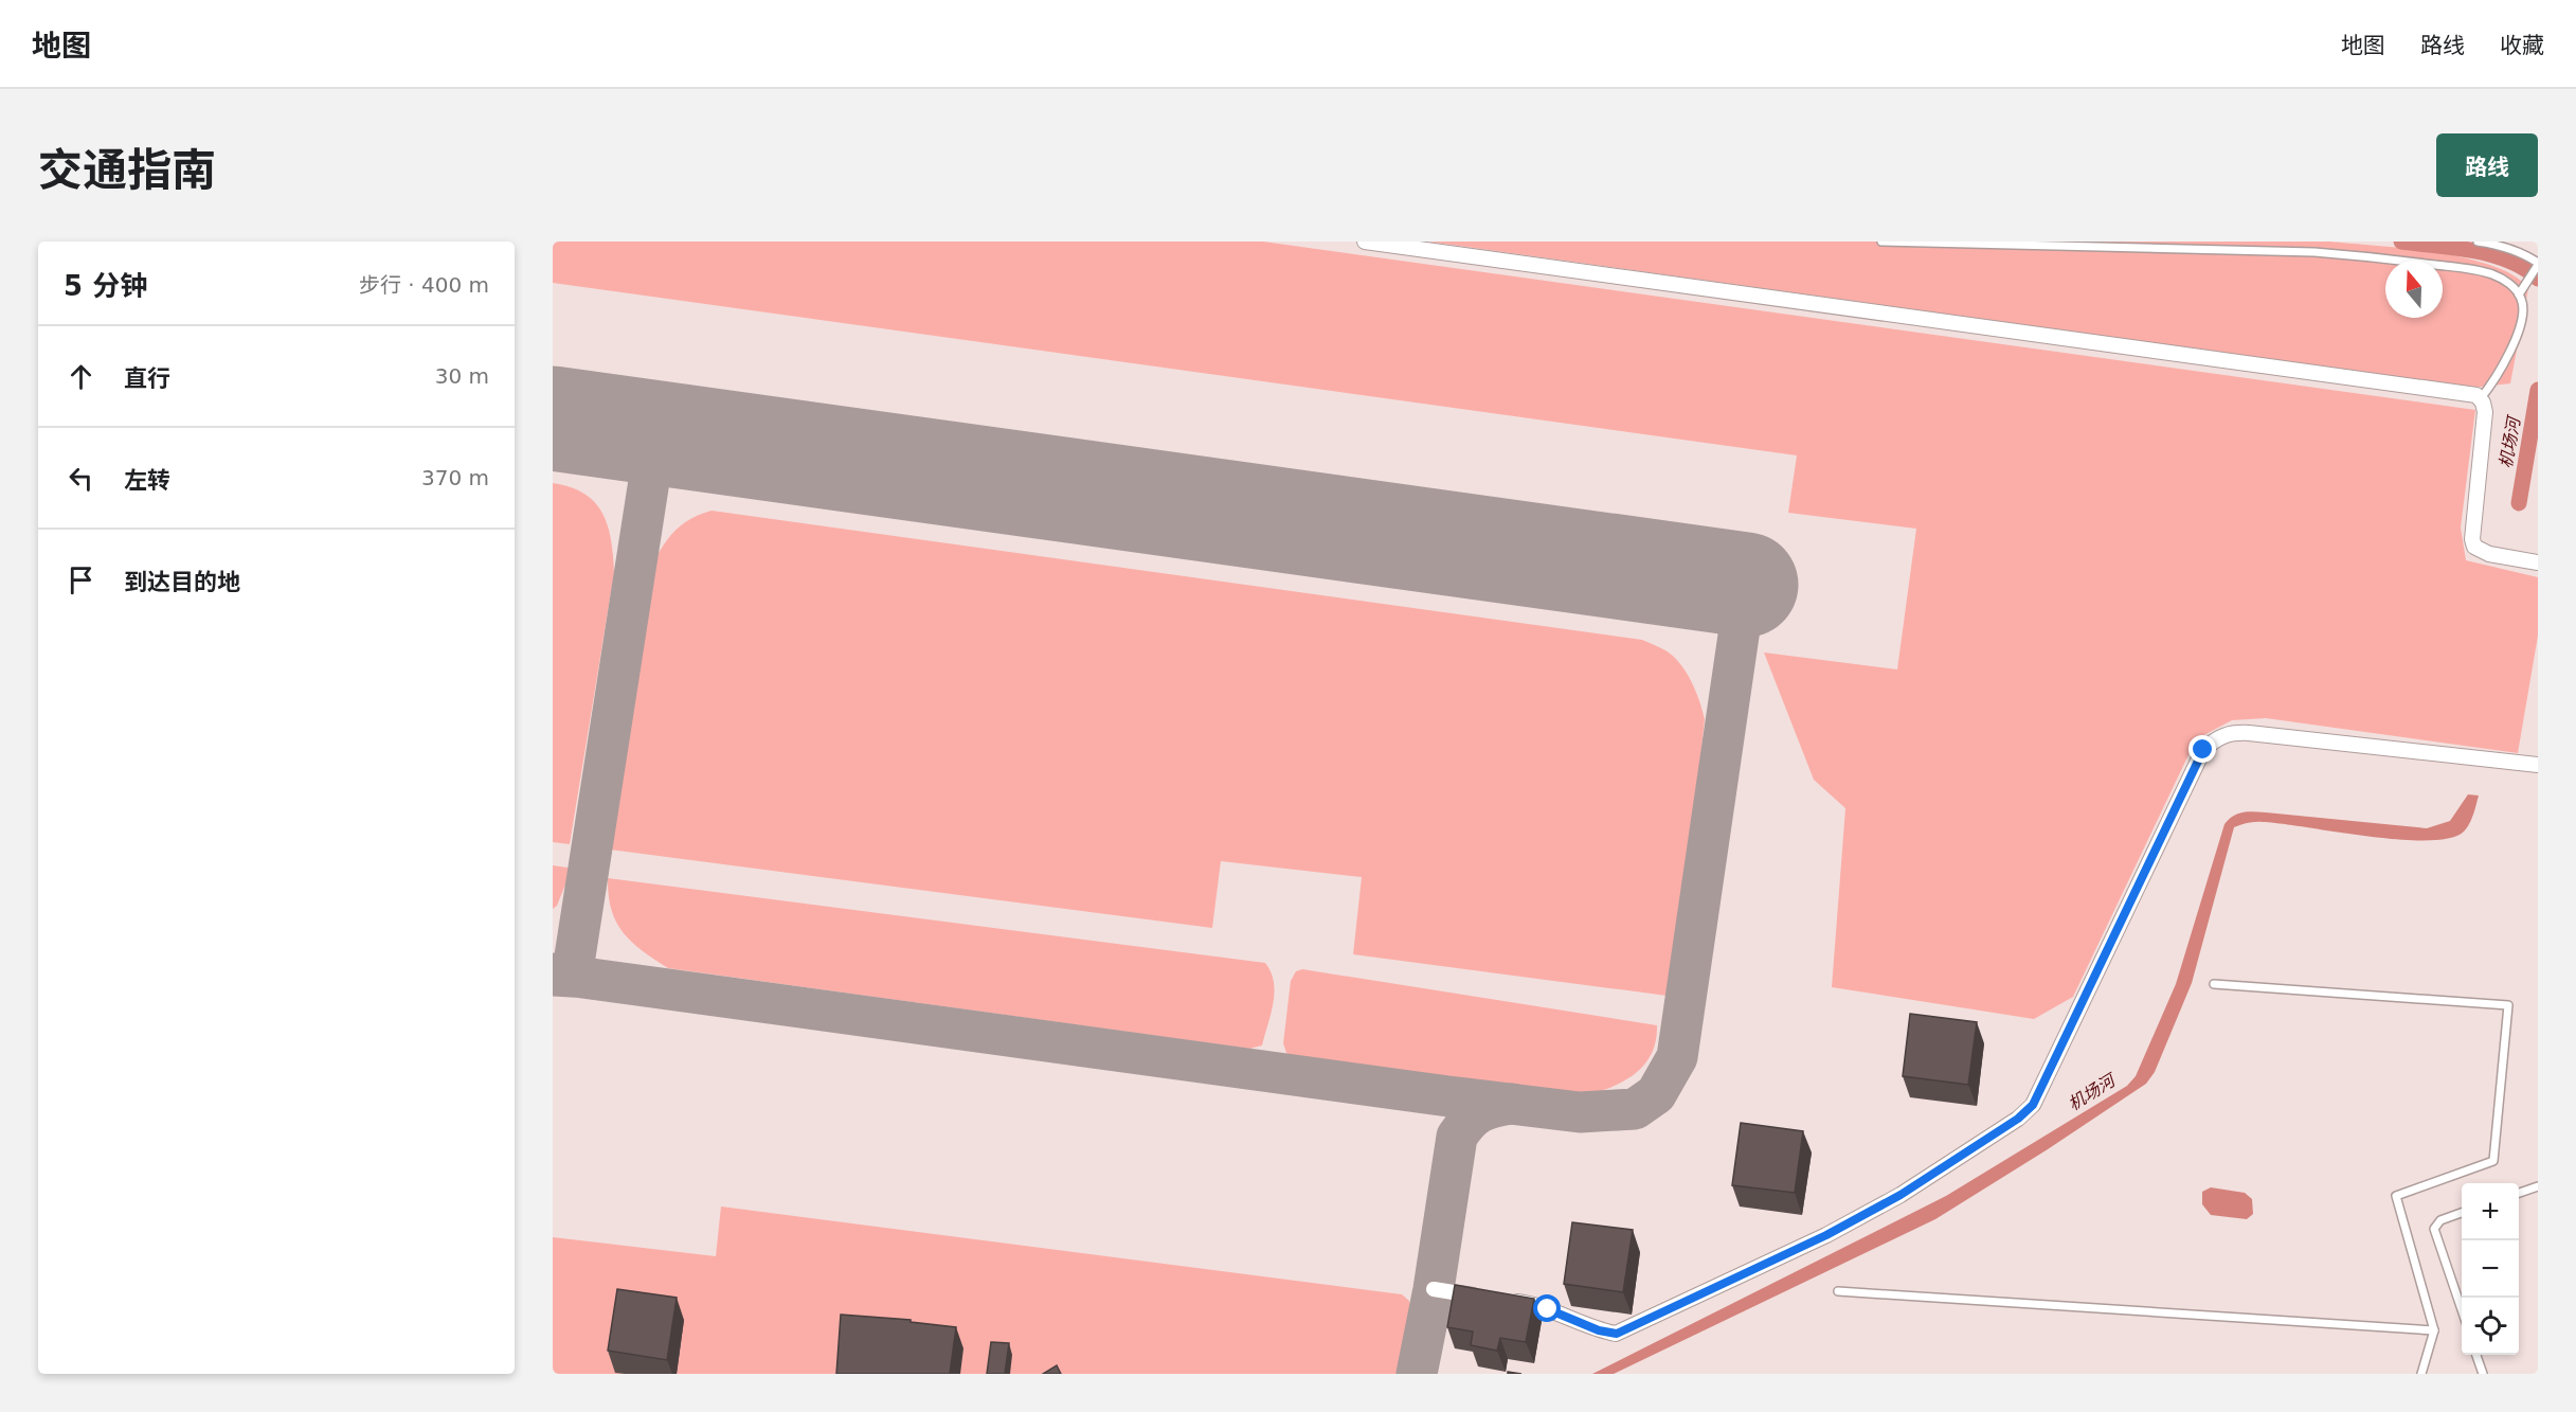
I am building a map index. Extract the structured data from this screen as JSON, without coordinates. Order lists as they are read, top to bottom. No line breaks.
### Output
{"water":["机场河"],"north":"top","page":{"header":"地图","nav":["地图","路线","收藏"],"title":"交通指南","buttons":"路线","heading":["5 分钟","步行 · 400 m"],"list":[["直行","30 m"],["左转","370 m"],"到达目的地"],"map_buttons":["+","−"]}}
